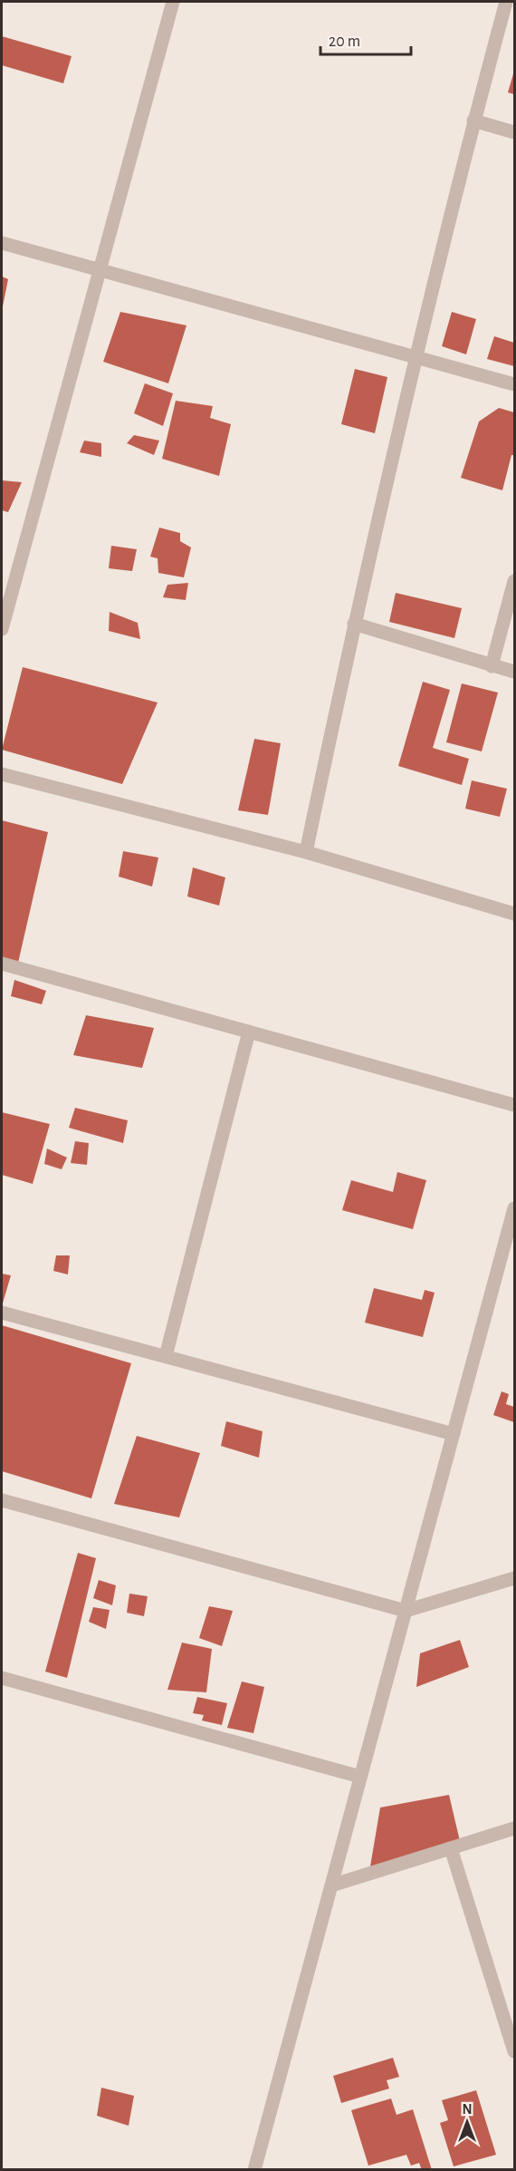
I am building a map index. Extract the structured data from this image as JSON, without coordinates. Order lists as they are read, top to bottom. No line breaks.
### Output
{"scale_bar":"20 m","north":"top"}
